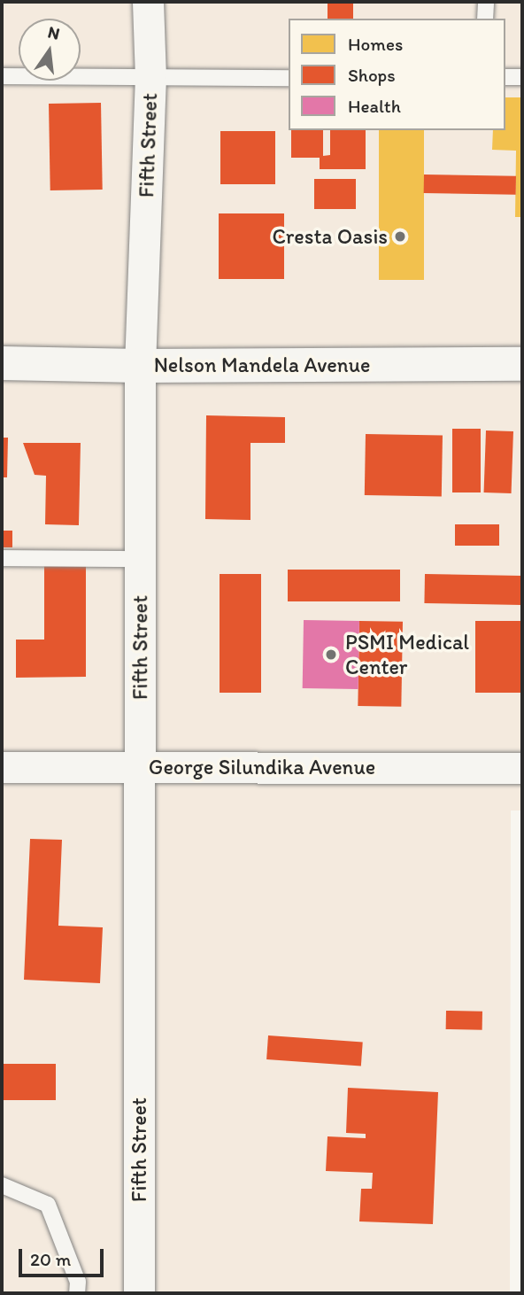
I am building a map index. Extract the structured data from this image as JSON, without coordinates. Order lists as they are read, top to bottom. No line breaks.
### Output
{"streets":{"main road":["Nelson Mandela Avenue"],"street":["Fifth Street","George Silundika Avenue"]},"crossings":[["Fifth Street","Nelson Mandela Avenue"],["Fifth Street","George Silundika Avenue"]],"places":["Cresta Oasis","PSMI Medical Center"],"legend":["Homes","Shops","Health"],"scale_bar":"20 m","north":"top"}
